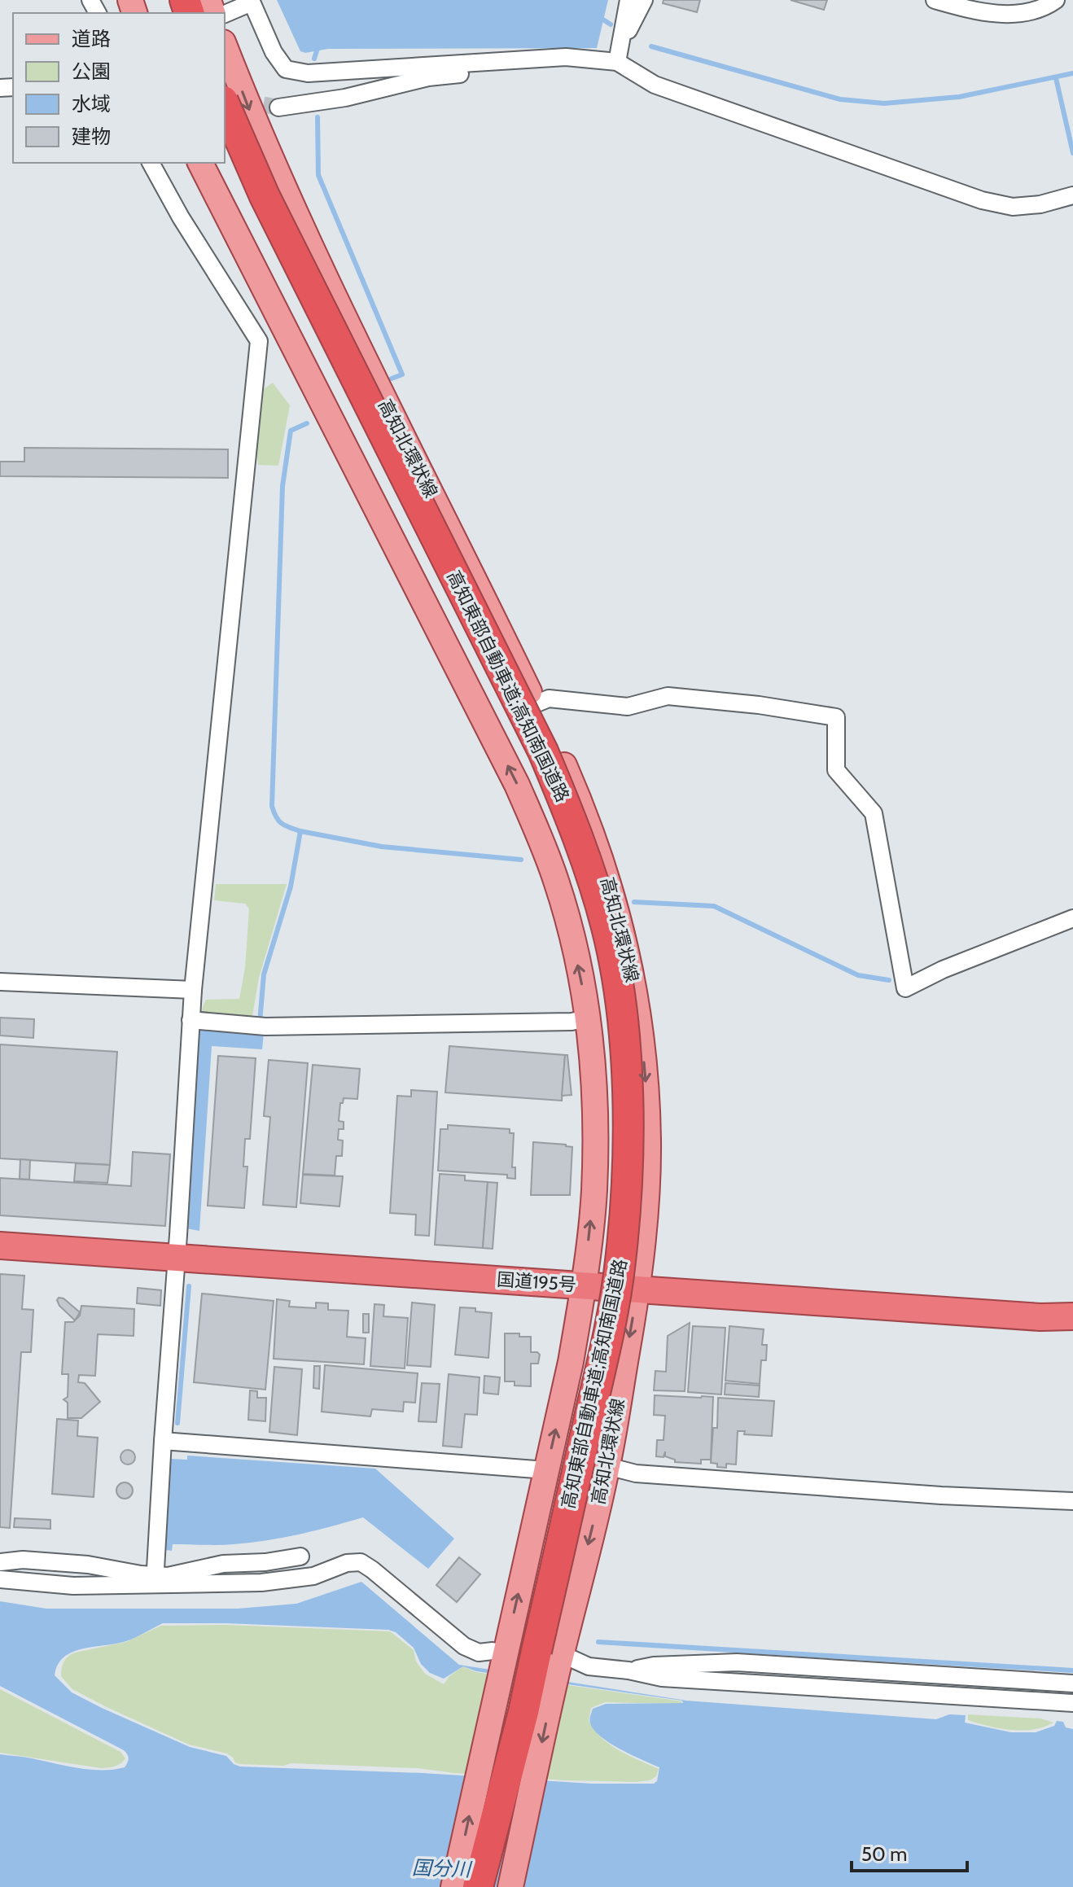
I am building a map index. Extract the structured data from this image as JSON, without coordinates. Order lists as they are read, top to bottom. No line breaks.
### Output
{"streets":{"highway":["高知東部自動車道;高知南国道路","国道195号"],"main road":["高知北環状線"]},"crossings":[["高知北環状線","高知東部自動車道;高知南国道路"],["高知北環状線","国道195号"]],"water":["国分川"],"legend":["道路","公園","水域","建物"],"scale_bar":"50 m"}
